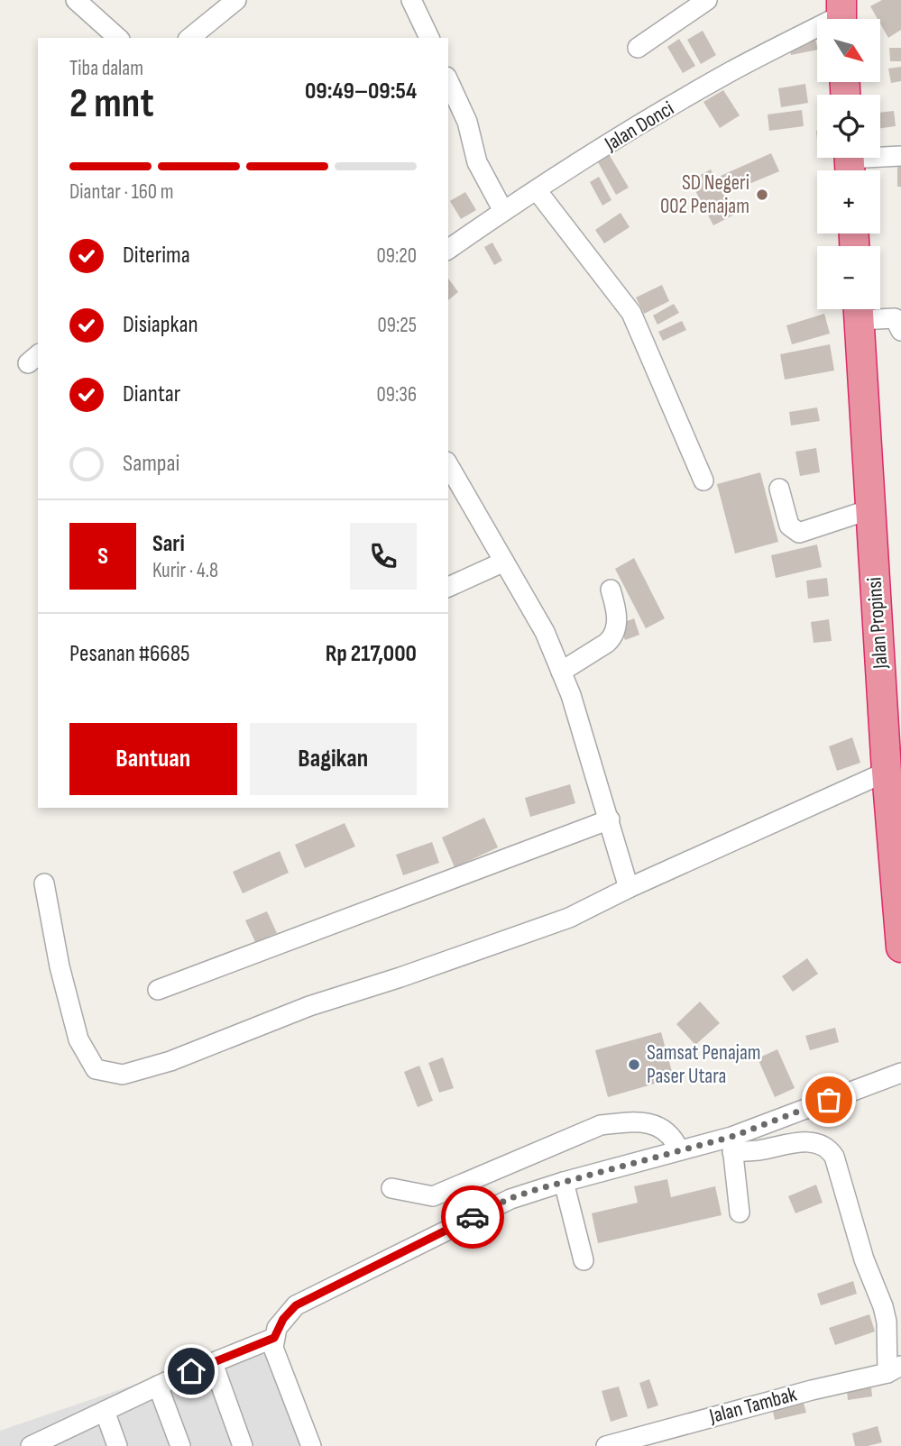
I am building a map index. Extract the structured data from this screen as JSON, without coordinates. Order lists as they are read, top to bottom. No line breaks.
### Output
{"streets":{"highway":["Jalan Propinsi"],"street":["Jalan Donci","Jalan Tambak"]},"places":["SD Negeri 002 Penajam","Samsat Penajam Paser Utara"],"north":"bottom right","page":{"map_buttons":["+","−"],"heading":["2 mnt","Tiba dalam","09:49–09:54"],"panel":["Sari","Kurir · 4.8","Pesanan #6685","Rp 217,000"],"bar":"Diantar · 160 m","list":[["Diterima","09:20"],["Disiapkan","09:25"],["Diantar","09:36"],"Sampai"],"round":"S","buttons":["Bantuan","Bagikan"]}}
